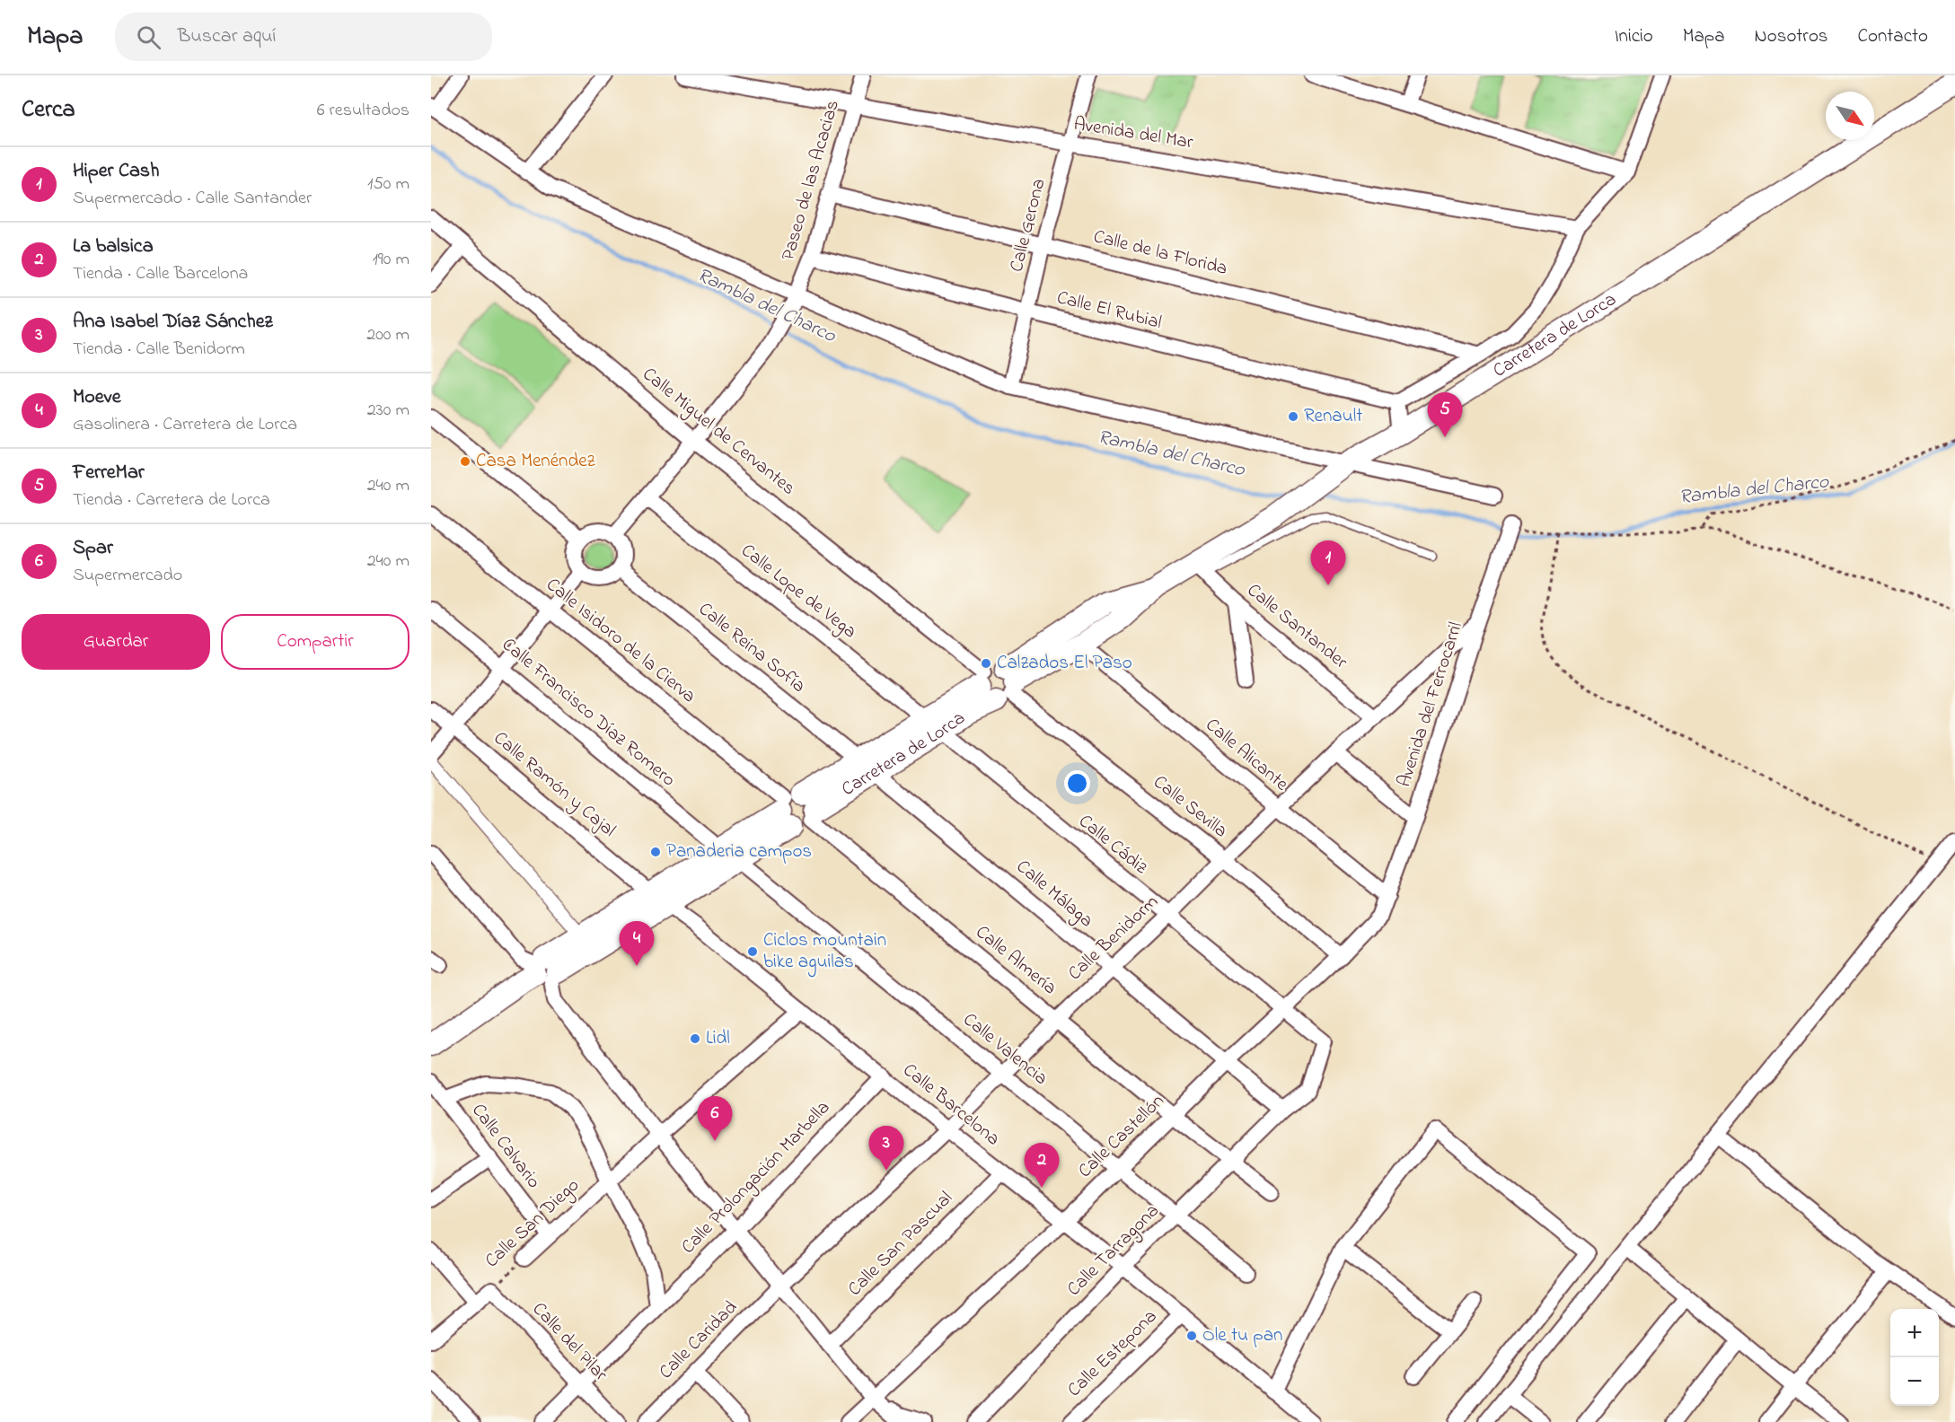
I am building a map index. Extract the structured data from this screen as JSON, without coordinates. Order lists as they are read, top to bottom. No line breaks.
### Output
{"streets":{"main road":["Carretera de Lorca"],"street":["Avenida del Mar","Paseo de las Acacias","Calle Gerona","Calle de la Florida","Calle El Rubial","Calle Miguel de Cervantes","Calle Lope de Vega","Calle Santander","Calle Isidoro de la Cierva","Calle Reina Sofía","Avenida del Ferrocarril","Calle Francisco Díaz Romero","Calle Alicante","Calle Ramón y Cajal","Calle Sevilla","Calle Cádiz","Calle Málaga","Calle Benidorm","Calle Almería","Calle Valencia","Calle Barcelona","Calle Castellón","Calle Calvario","Calle Prolongación Marbella","Calle San Diego","Calle San Pascual","Calle Tarragona","Calle Caridad","Calle del Pilar","Calle Estepona"]},"crossings":[["Avenida del Mar","Paseo de las Acacias"],["Avenida del Mar","Calle Gerona"],["Paseo de las Acacias","Calle de la Florida"],["Paseo de las Acacias","Calle El Rubial"],["Paseo de las Acacias","Calle Miguel de Cervantes"],["Paseo de las Acacias","Calle Lope de Vega"],["Paseo de las Acacias","Calle Reina Sofía"],["Calle Gerona","Calle de la Florida"],["Calle Gerona","Calle El Rubial"],["Carretera de Lorca","Calle Miguel de Cervantes"],["Carretera de Lorca","Calle Lope de Vega"],["Carretera de Lorca","Calle Santander"],["Carretera de Lorca","Calle Isidoro de la Cierva"],["Carretera de Lorca","Calle Reina Sofía"],["Carretera de Lorca","Calle Francisco Díaz Romero"],["Carretera de Lorca","Calle Alicante"],["Carretera de Lorca","Calle Ramón y Cajal"],["Carretera de Lorca","Calle Sevilla"],["Carretera de Lorca","Calle Cádiz"],["Carretera de Lorca","Calle Málaga"],["Carretera de Lorca","Calle Almería"],["Carretera de Lorca","Calle Valencia"],["Carretera de Lorca","Calle Barcelona"],["Calle Santander","Calle Benidorm"],["Calle Isidoro de la Cierva","Calle Almería"],["Calle Reina Sofía","Calle Málaga"],["Avenida del Ferrocarril","Calle Alicante"],["Avenida del Ferrocarril","Calle Benidorm"],["Avenida del Ferrocarril","Calle Castellón"],["Calle Alicante","Calle Benidorm"],["Calle Alicante","Calle Castellón"],["Calle Sevilla","Calle Benidorm"],["Calle Sevilla","Calle Castellón"],["Calle Cádiz","Calle Málaga"],["Calle Cádiz","Calle Benidorm"],["Calle Cádiz","Calle Castellón"],["Calle Cádiz","Calle Tarragona"],["Calle Málaga","Calle Benidorm"],["Calle Málaga","Calle Castellón"],["Calle Málaga","Calle Tarragona"],["Calle Benidorm","Calle Almería"],["Calle Benidorm","Calle Valencia"],["Calle Benidorm","Calle Barcelona"],["Calle Benidorm","Calle Caridad"],["Calle Almería","Calle Castellón"],["Calle Almería","Calle Tarragona"],["Calle Valencia","Calle Castellón"],["Calle Valencia","Calle Tarragona"],["Calle Barcelona","Calle Castellón"],["Calle Barcelona","Calle Prolongación Marbella"],["Calle Barcelona","Calle San Diego"],["Calle Barcelona","Calle San Pascual"],["Calle Barcelona","Calle Tarragona"],["Calle Barcelona","Calle Estepona"],["Calle Calvario","Calle San Diego"],["Calle Prolongación Marbella","Calle del Pilar"],["Calle San Diego","Calle del Pilar"]],"water":["Rambla del Charco"],"places":["Renault","Casa Menéndez","Calzados El Paso","Panaderia campos","Ciclos mountain bike aguilas","Lidl","Ole tu pan"],"north":"bottom right","page":{"header":"Mapa","search":"Buscar aquí","nav":["Inicio","Mapa","Nosotros","Contacto"],"heading":["Cerca","6 resultados"],"list":[{"mark":"1","name":"Hiper Cash","note":"Supermercado · Calle Santander","value":"150 m"},{"mark":"2","name":"La balsica","note":"Tienda · Calle Barcelona","value":"190 m"},{"mark":"3","name":"Ana Isabel Díaz Sánchez","note":"Tienda · Calle Benidorm","value":"200 m"},{"mark":"4","name":"Moeve","note":"Gasolinera · Carretera de Lorca","value":"230 m"},{"mark":"5","name":"FerreMar","note":"Tienda · Carretera de Lorca","value":"240 m"},{"mark":"6","name":"Spar","note":"Supermercado","value":"240 m"}],"pins":["5","1","4","6","3","2"],"buttons":["Guardar","Compartir"],"map_buttons":["+","−"]}}
